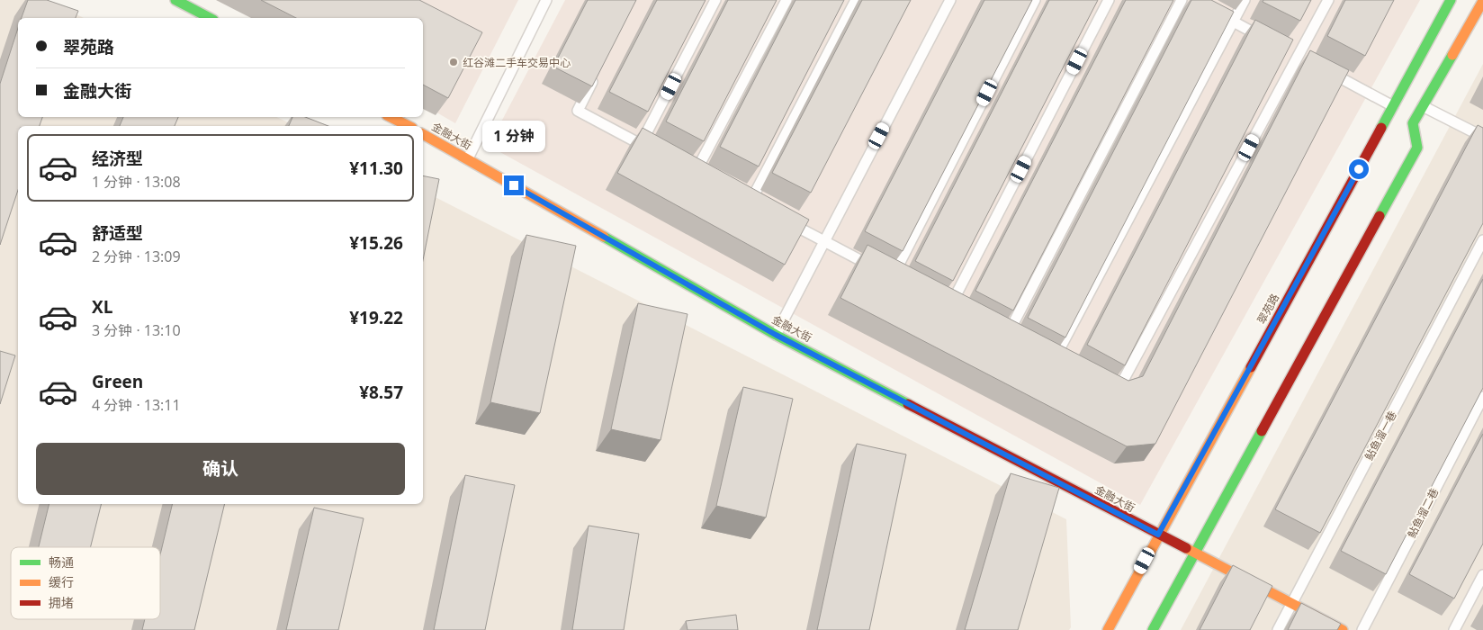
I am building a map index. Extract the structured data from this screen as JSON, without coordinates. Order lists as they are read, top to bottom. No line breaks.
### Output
{"streets":{"street":["金融大街","翠苑路"],"lane":["鲇鱼溜一巷","鲇鱼溜二巷"]},"crossings":[["金融大街","翠苑路"],["金融大街","鲇鱼溜一巷"]],"places":["红谷滩二手车交易中心"],"legend":["畅通","缓行","拥堵"],"page":{"banner":["翠苑路","金融大街"],"bubble":"1 分钟","list":[{"name":"经济型","note":"1 分钟 · 13:08","value":"¥11.30"},{"name":"舒适型","note":"2 分钟 · 13:09","value":"¥15.26"},{"name":"XL","note":"3 分钟 · 13:10","value":"¥19.22"},{"name":"Green","note":"4 分钟 · 13:11","value":"¥8.57"}],"buttons":"确认"}}
